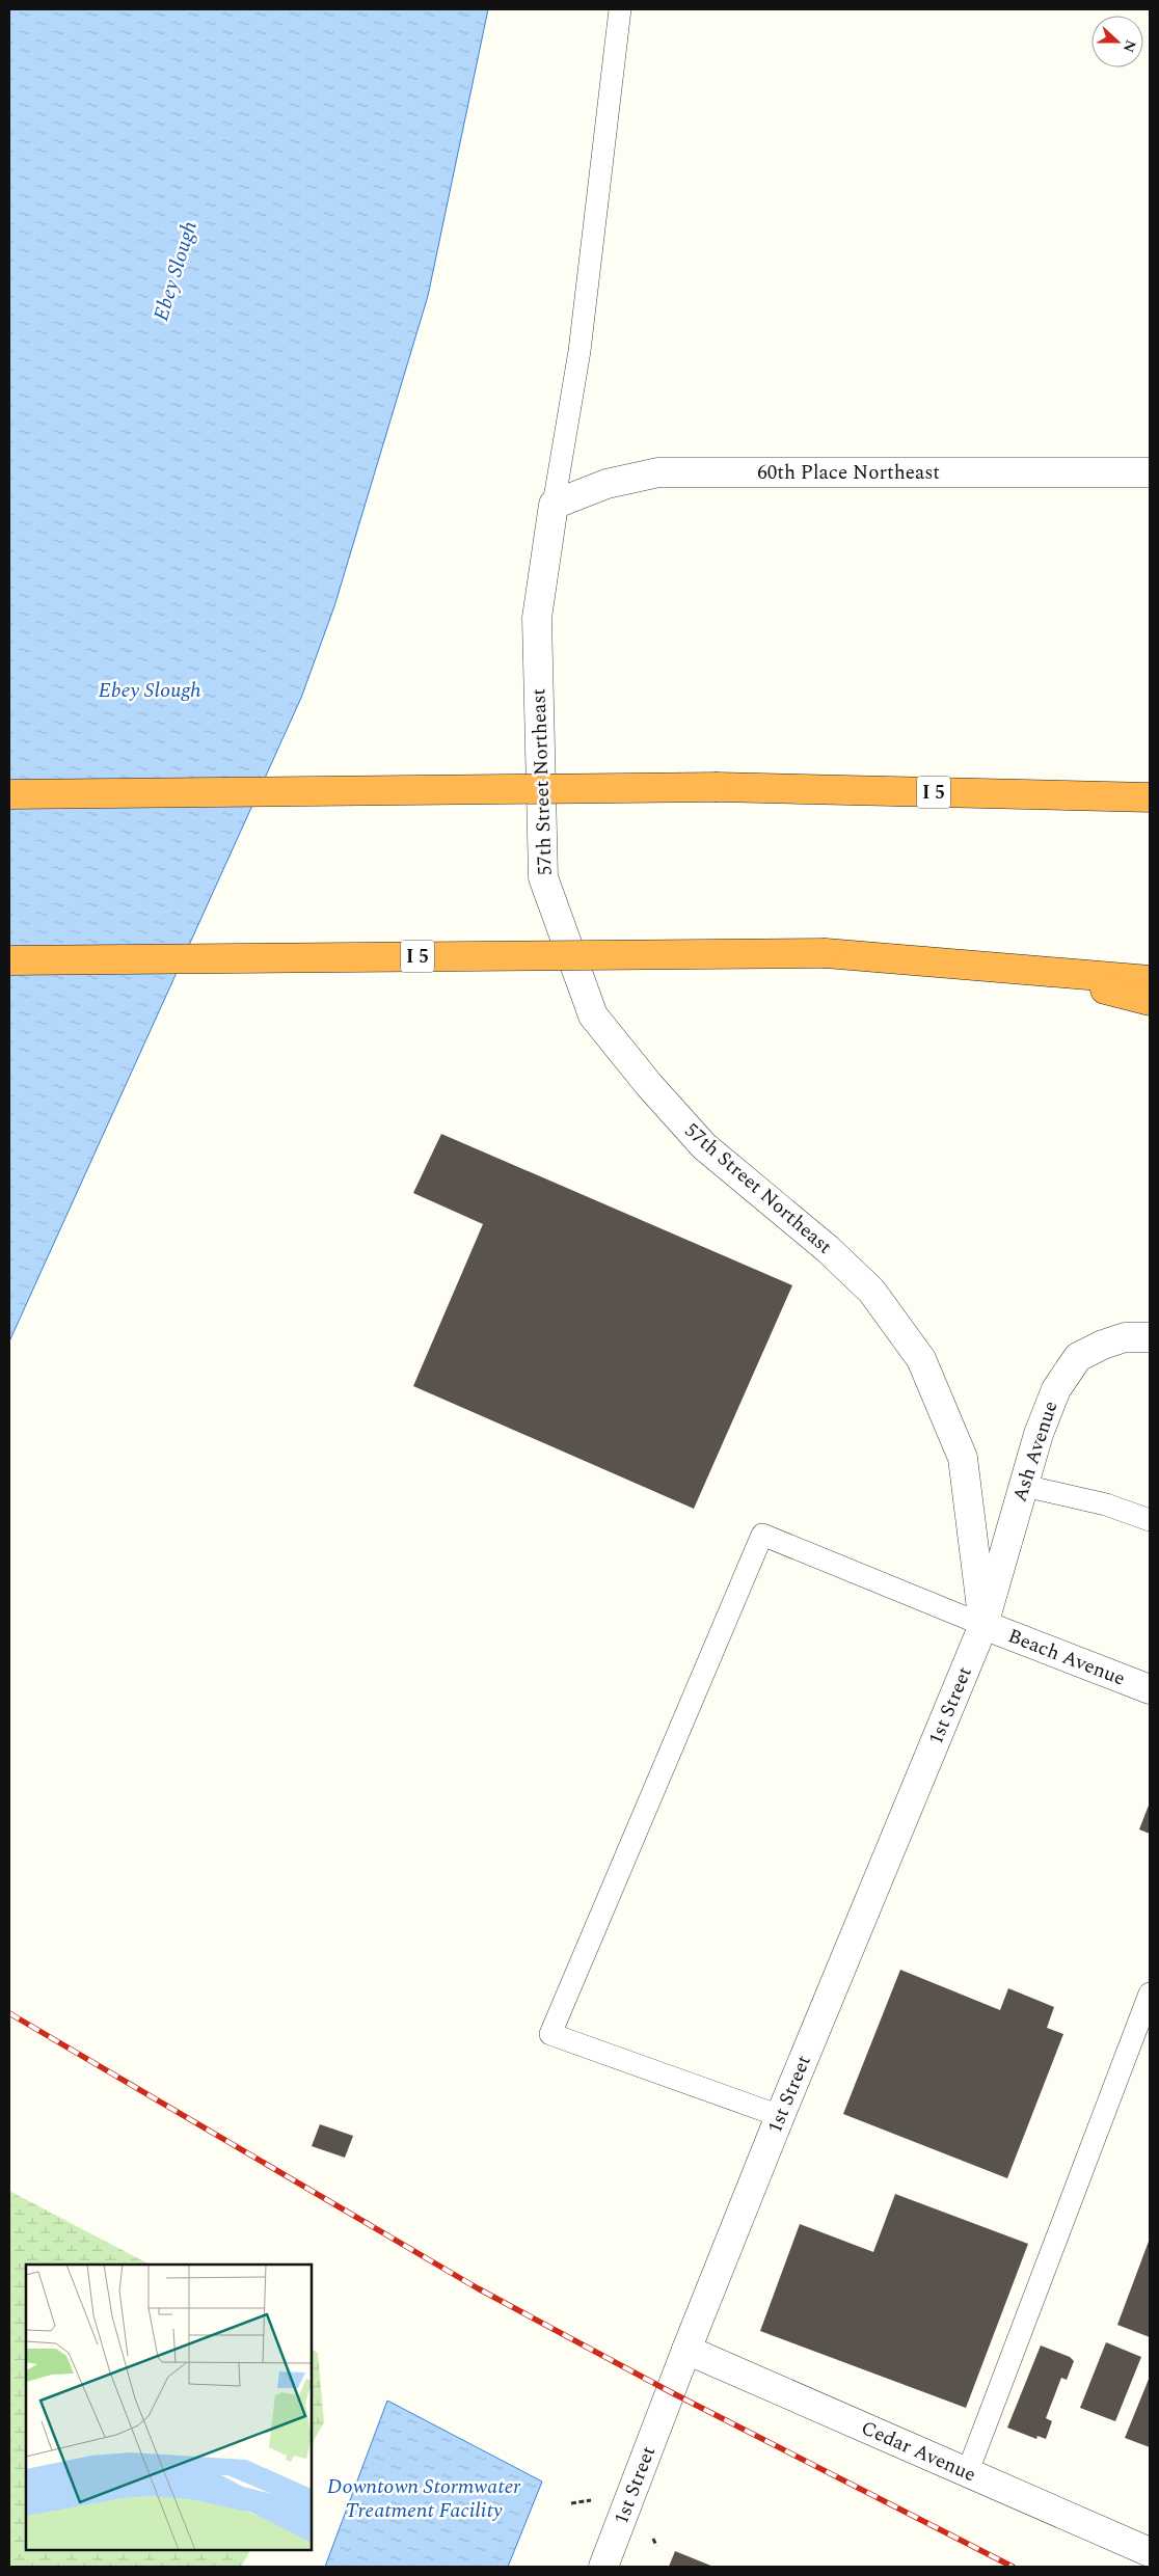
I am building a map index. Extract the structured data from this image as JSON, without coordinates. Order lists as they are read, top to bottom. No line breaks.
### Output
{"streets":{"highway":["I 5"],"street":["60th Place Northeast","57th Street Northeast","Ash Avenue","Beach Avenue","1st Street","Cedar Avenue"]},"crossings":[["60th Place Northeast","57th Street Northeast"],["57th Street Northeast","Ash Avenue"],["57th Street Northeast","Beach Avenue"],["57th Street Northeast","1st Street"],["Ash Avenue","Beach Avenue"],["Ash Avenue","1st Street"],["Beach Avenue","1st Street"],["1st Street","Cedar Avenue"]],"water":["Ebey Slough","Downtown Stormwater Treatment Facility"],"north":"right"}
